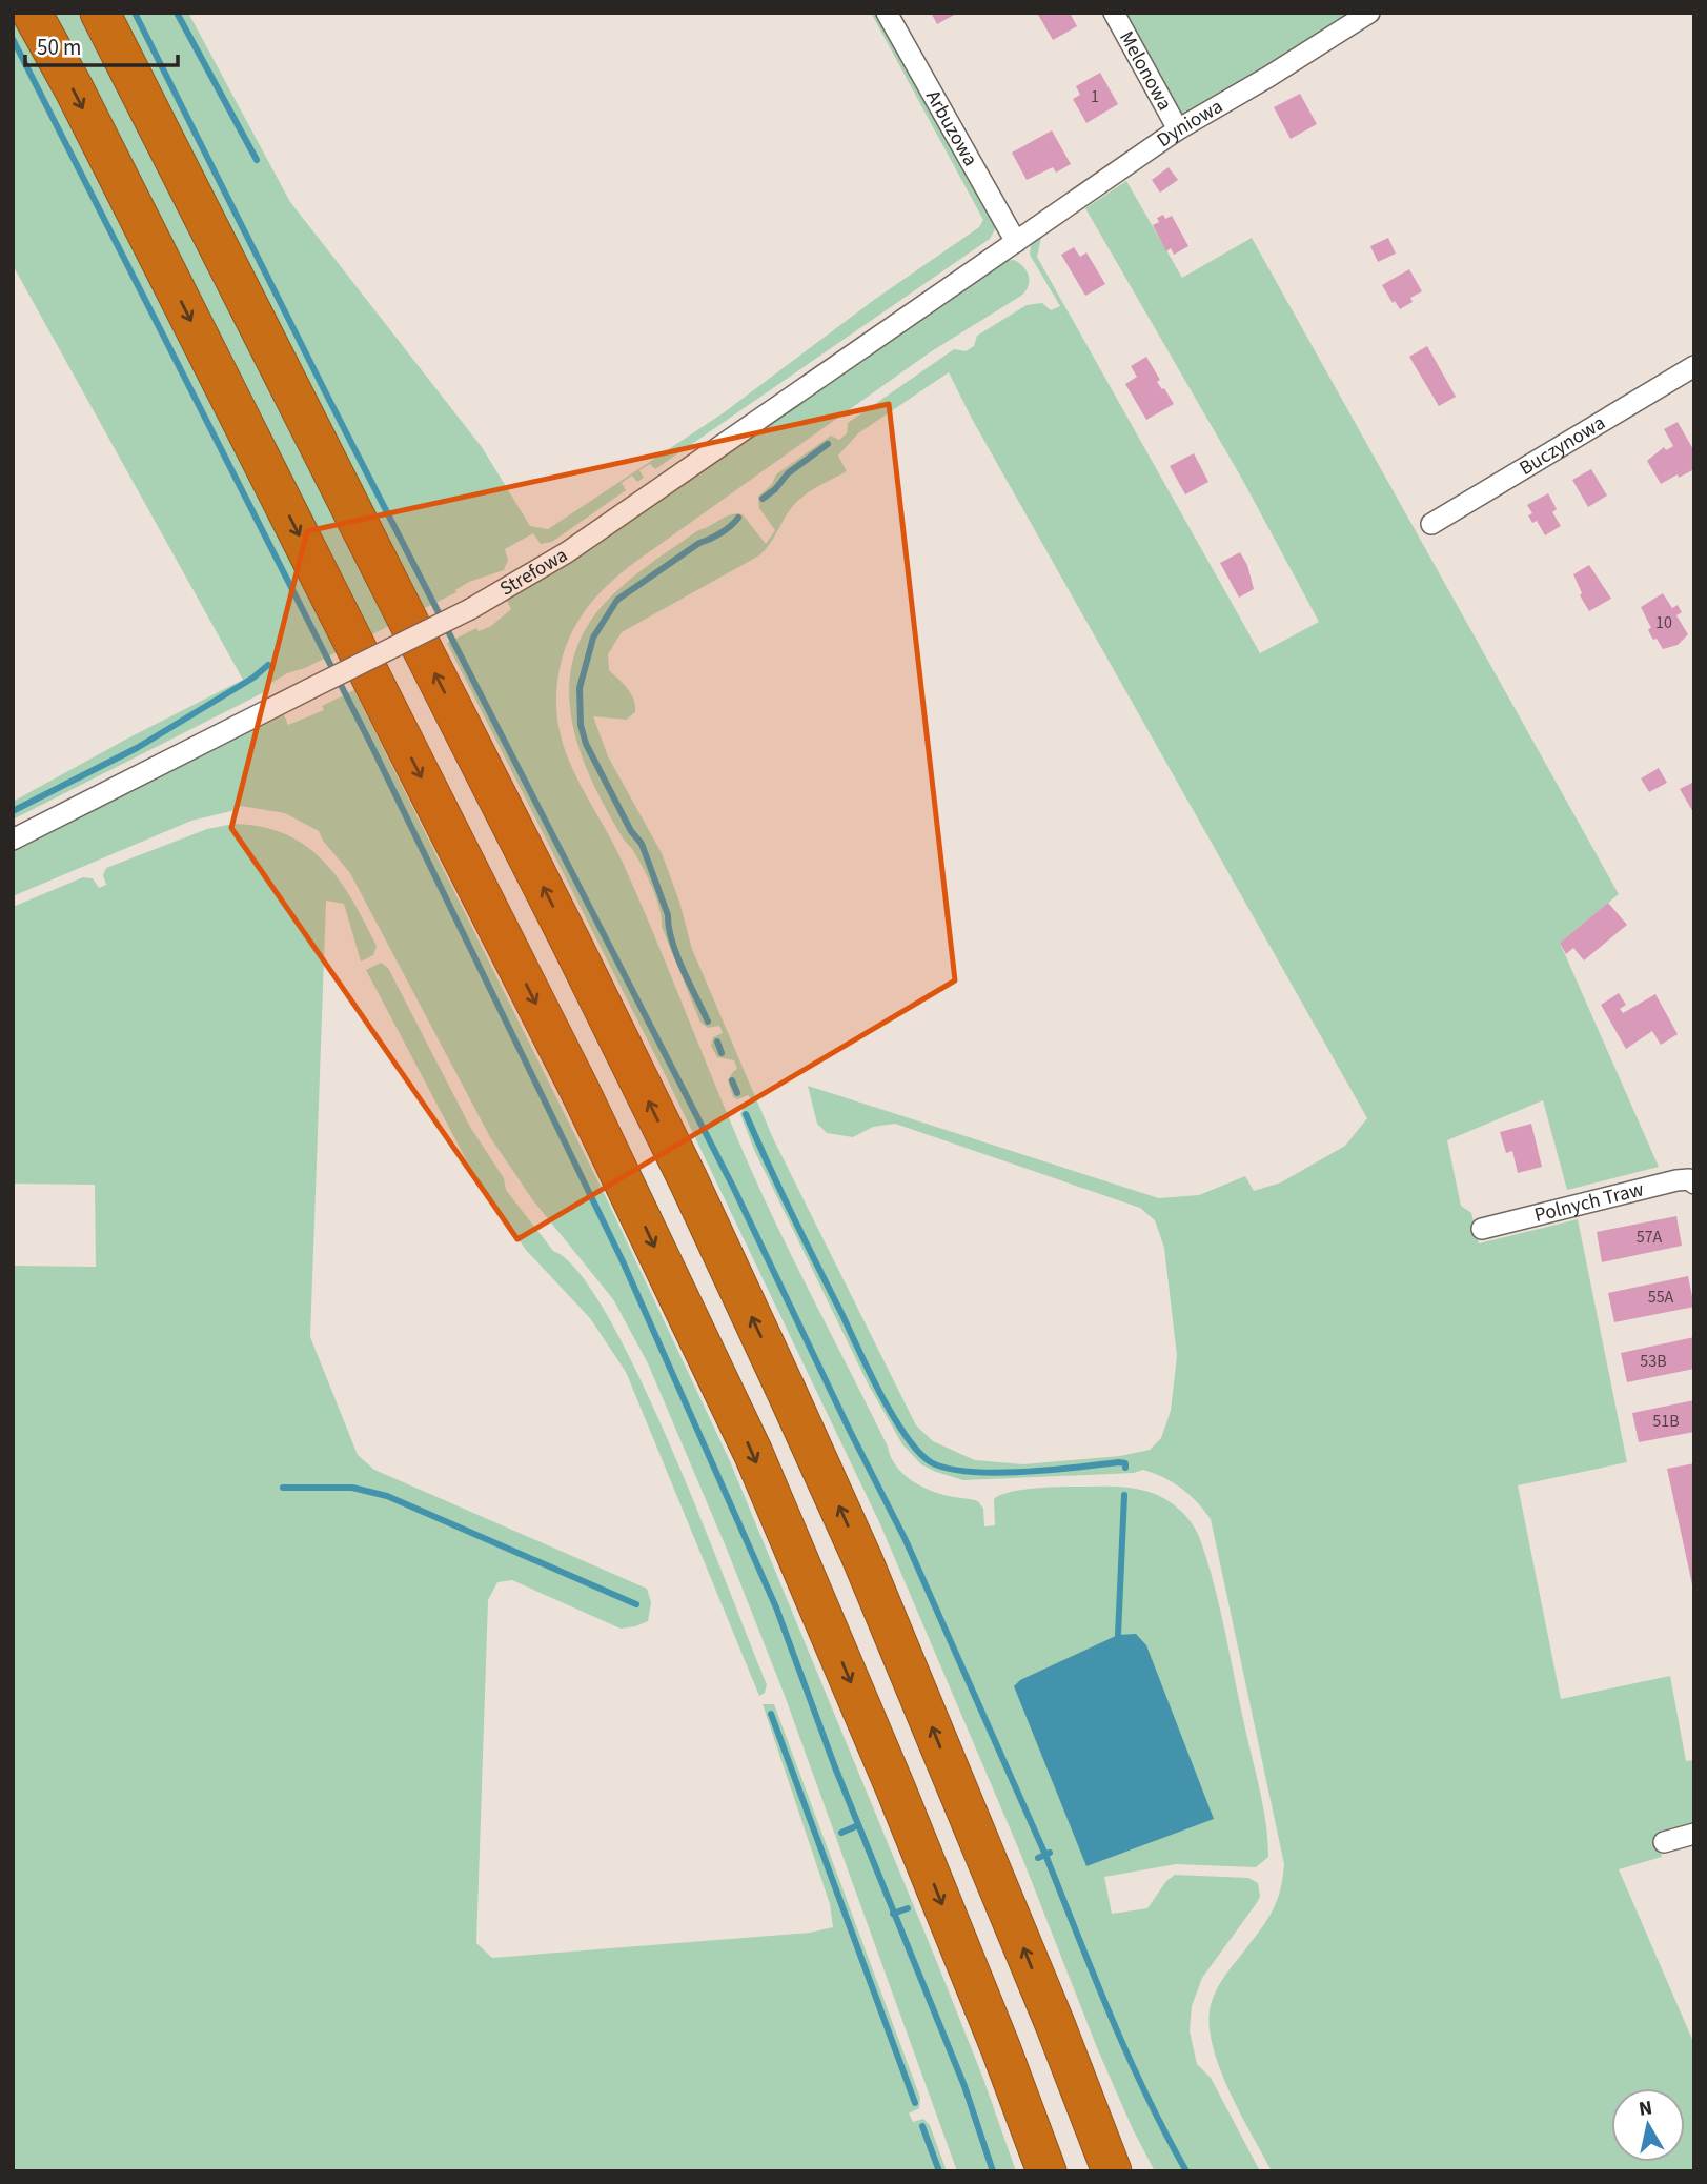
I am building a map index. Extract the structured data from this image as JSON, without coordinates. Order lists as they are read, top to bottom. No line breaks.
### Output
{"streets":{"street":["Melonowa","Dyniowa","Arbuzowa","Buczynowa","Strefowa","Polnych Traw"]},"crossings":[["Melonowa","Dyniowa"],["Dyniowa","Arbuzowa"],["Dyniowa","Strefowa"],["Arbuzowa","Strefowa"]],"house_numbers":["1","10","57A","55A","53B","51B"],"scale_bar":"50 m","north":"top"}
